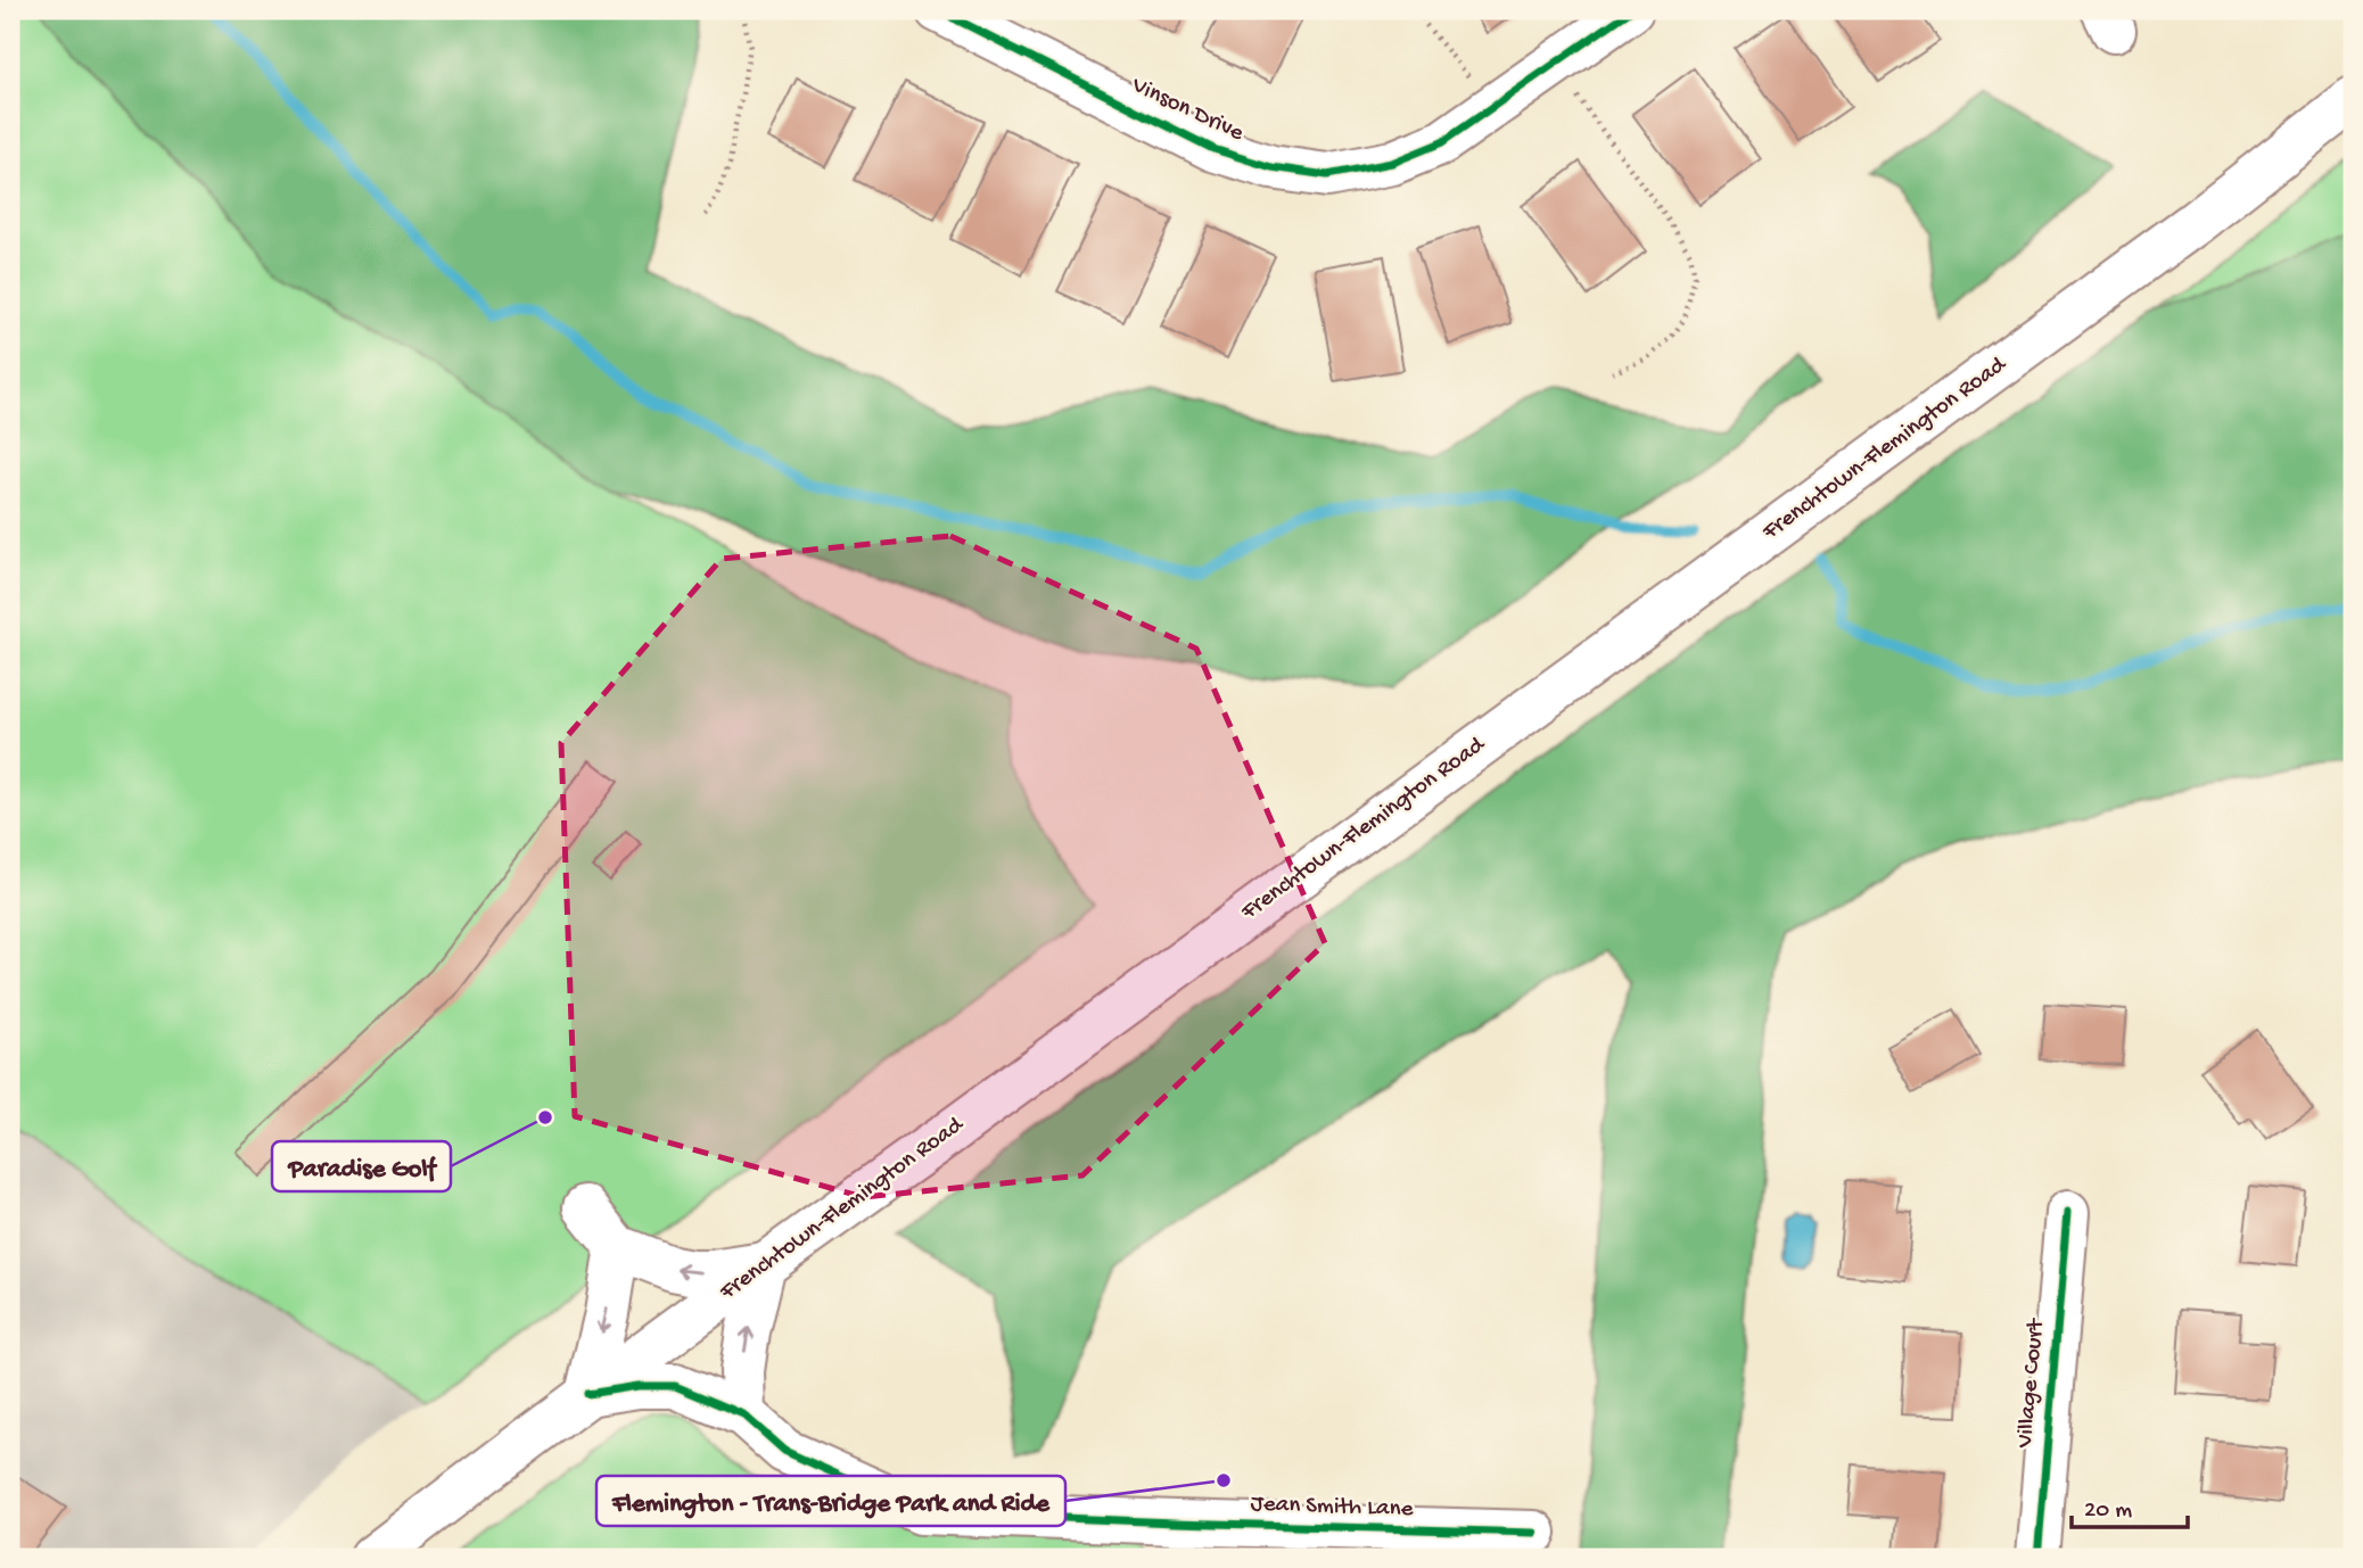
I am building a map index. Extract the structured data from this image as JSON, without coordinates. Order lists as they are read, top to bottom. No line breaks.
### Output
{"streets":{"main road":["Vinson Drive","Frenchtown-Flemington Road","Village Court","Jean Smith Lane"]},"crossings":[["Frenchtown-Flemington Road","Jean Smith Lane"]],"places":["Paradise Golf","Flemington - Trans-Bridge Park and Ride"],"scale_bar":"20 m"}
